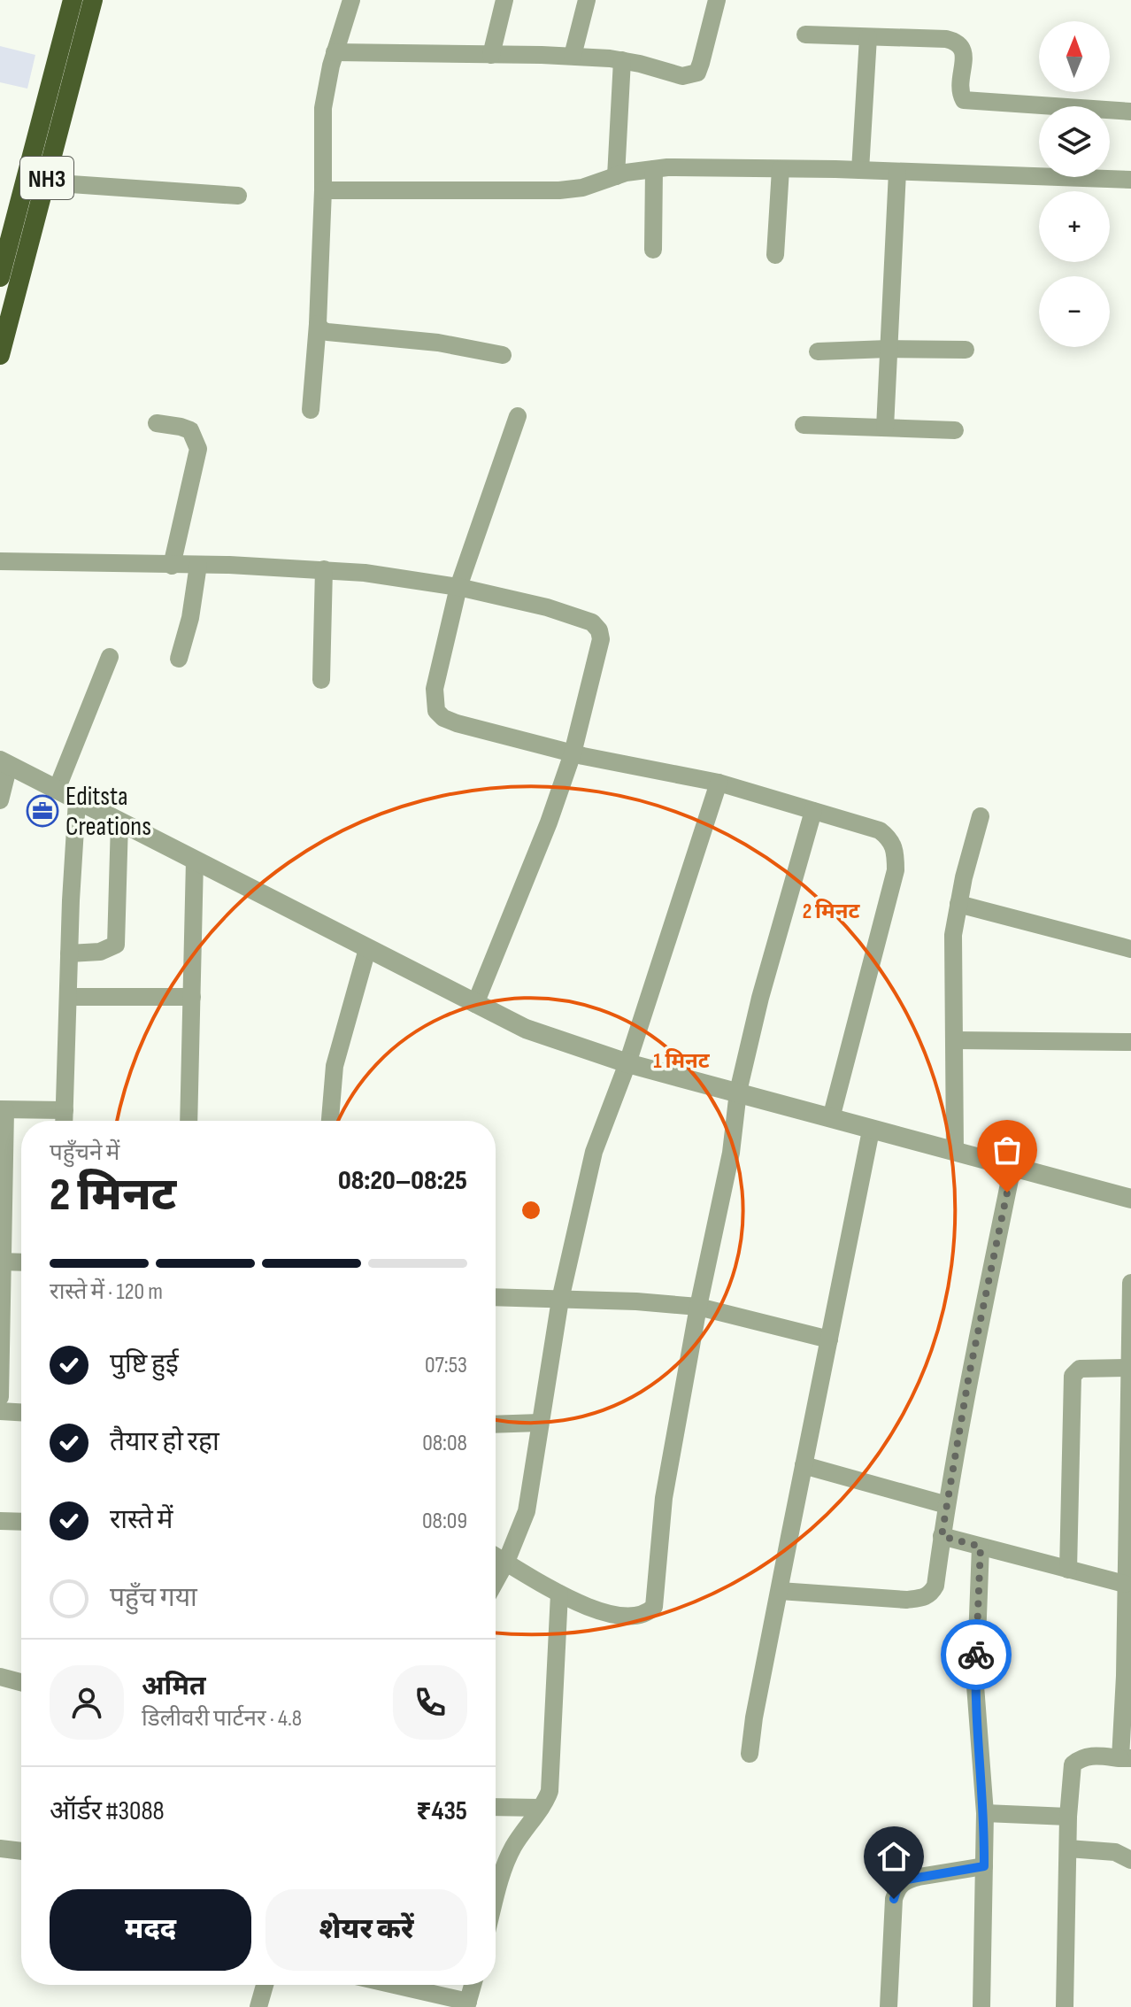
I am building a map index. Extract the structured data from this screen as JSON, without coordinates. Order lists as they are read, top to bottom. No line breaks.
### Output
{"streets":{"highway":["NH3"]},"places":{"office":["Editsta Creations"]},"north":"top","page":{"map_buttons":["+","−"],"heading":["2 मिनट","पहुँचने में","08:20–08:25"],"panel":["अमित","डिलीवरी पार्टनर · 4.8","ऑर्डर #3088","₹435"],"bar":"रास्ते में · 120 m","list":[["पुष्टि हुई","07:53"],["तैयार हो रहा","08:08"],["रास्ते में","08:09"],"पहुँच गया"],"buttons":["मदद","शेयर करें"]},"rings":["2 मिनट","1 मिनट"]}
